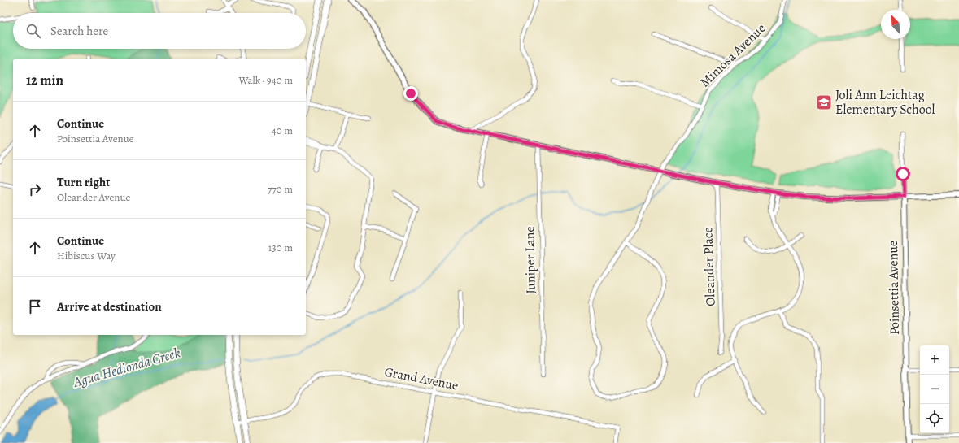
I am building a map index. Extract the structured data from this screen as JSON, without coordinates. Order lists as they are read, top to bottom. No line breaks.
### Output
{"streets":{"street":["Mimosa Avenue","Juniper Lane","Oleander Place","Poinsettia Avenue","Grand Avenue"]},"water":["Agua Hedionda Creek"],"places":{"school or university":["Joli Ann Leichtag Elementary School"]},"north":"top left","page":{"search":"Search here","heading":["12 min","Walk · 940 m"],"list":[["Continue","Poinsettia Avenue","40 m"],["Turn right","Oleander Avenue","770 m"],["Continue","Hibiscus Way","130 m"],"Arrive at destination"],"map_buttons":["+","−"]}}
